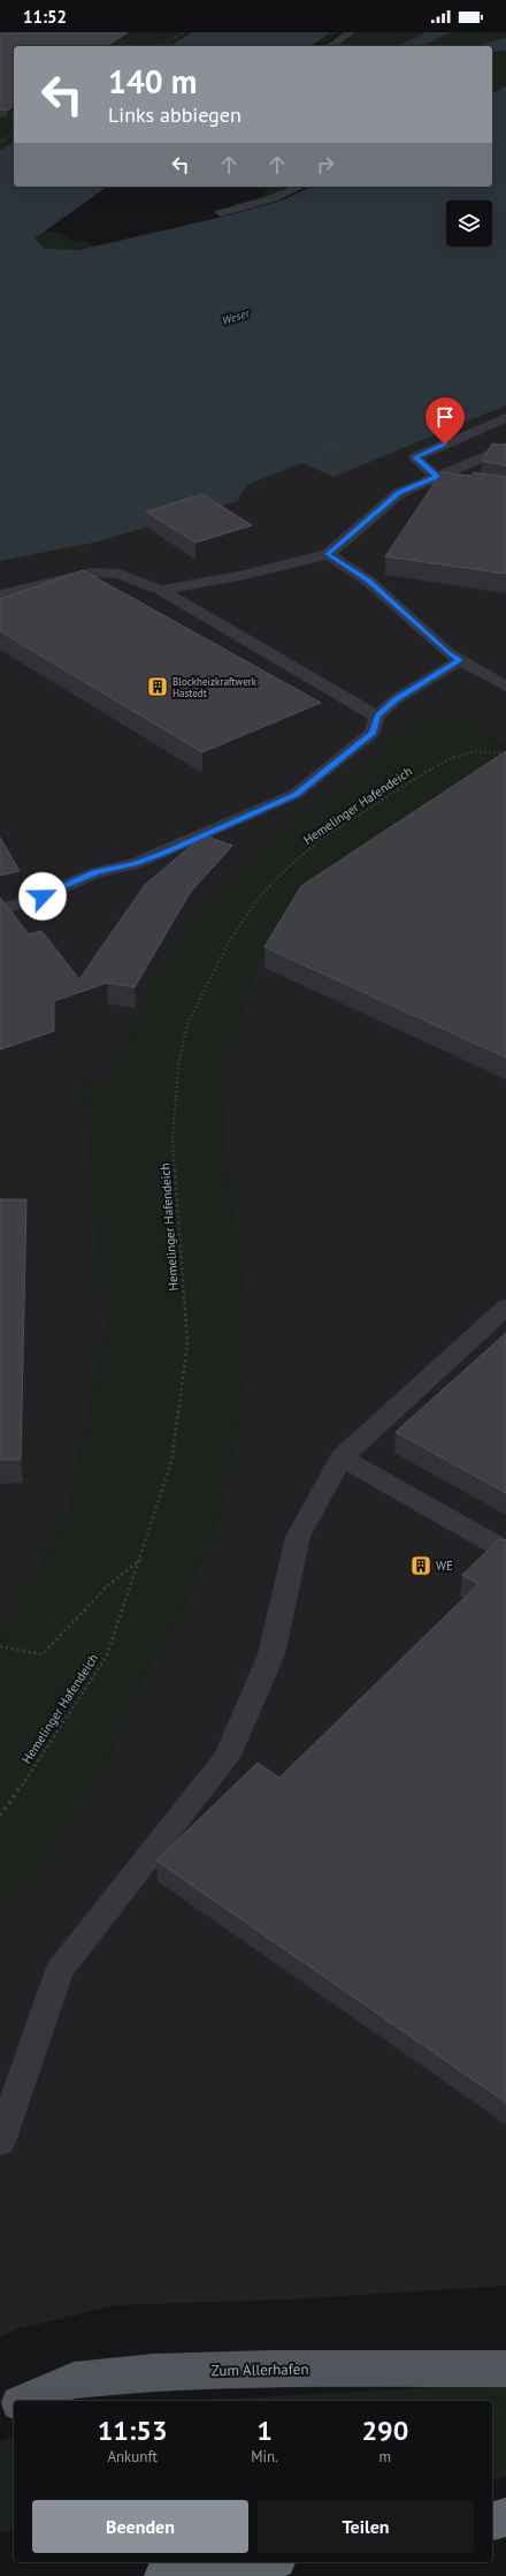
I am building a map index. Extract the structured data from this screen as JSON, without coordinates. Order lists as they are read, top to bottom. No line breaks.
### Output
{"streets":{"main road":["Zum Allerhafen"],"path":["Hemelinger Hafendeich"]},"water":["Weser"],"places":{"building":["Blockheizkraftwerk Hastedt","WE"]},"page":{"status":"11:52","turn":["140 m","Links abbiegen"],"eta":["11:53","Ankunft","1","Min.","290","m"],"buttons":["Beenden","Teilen"]}}
